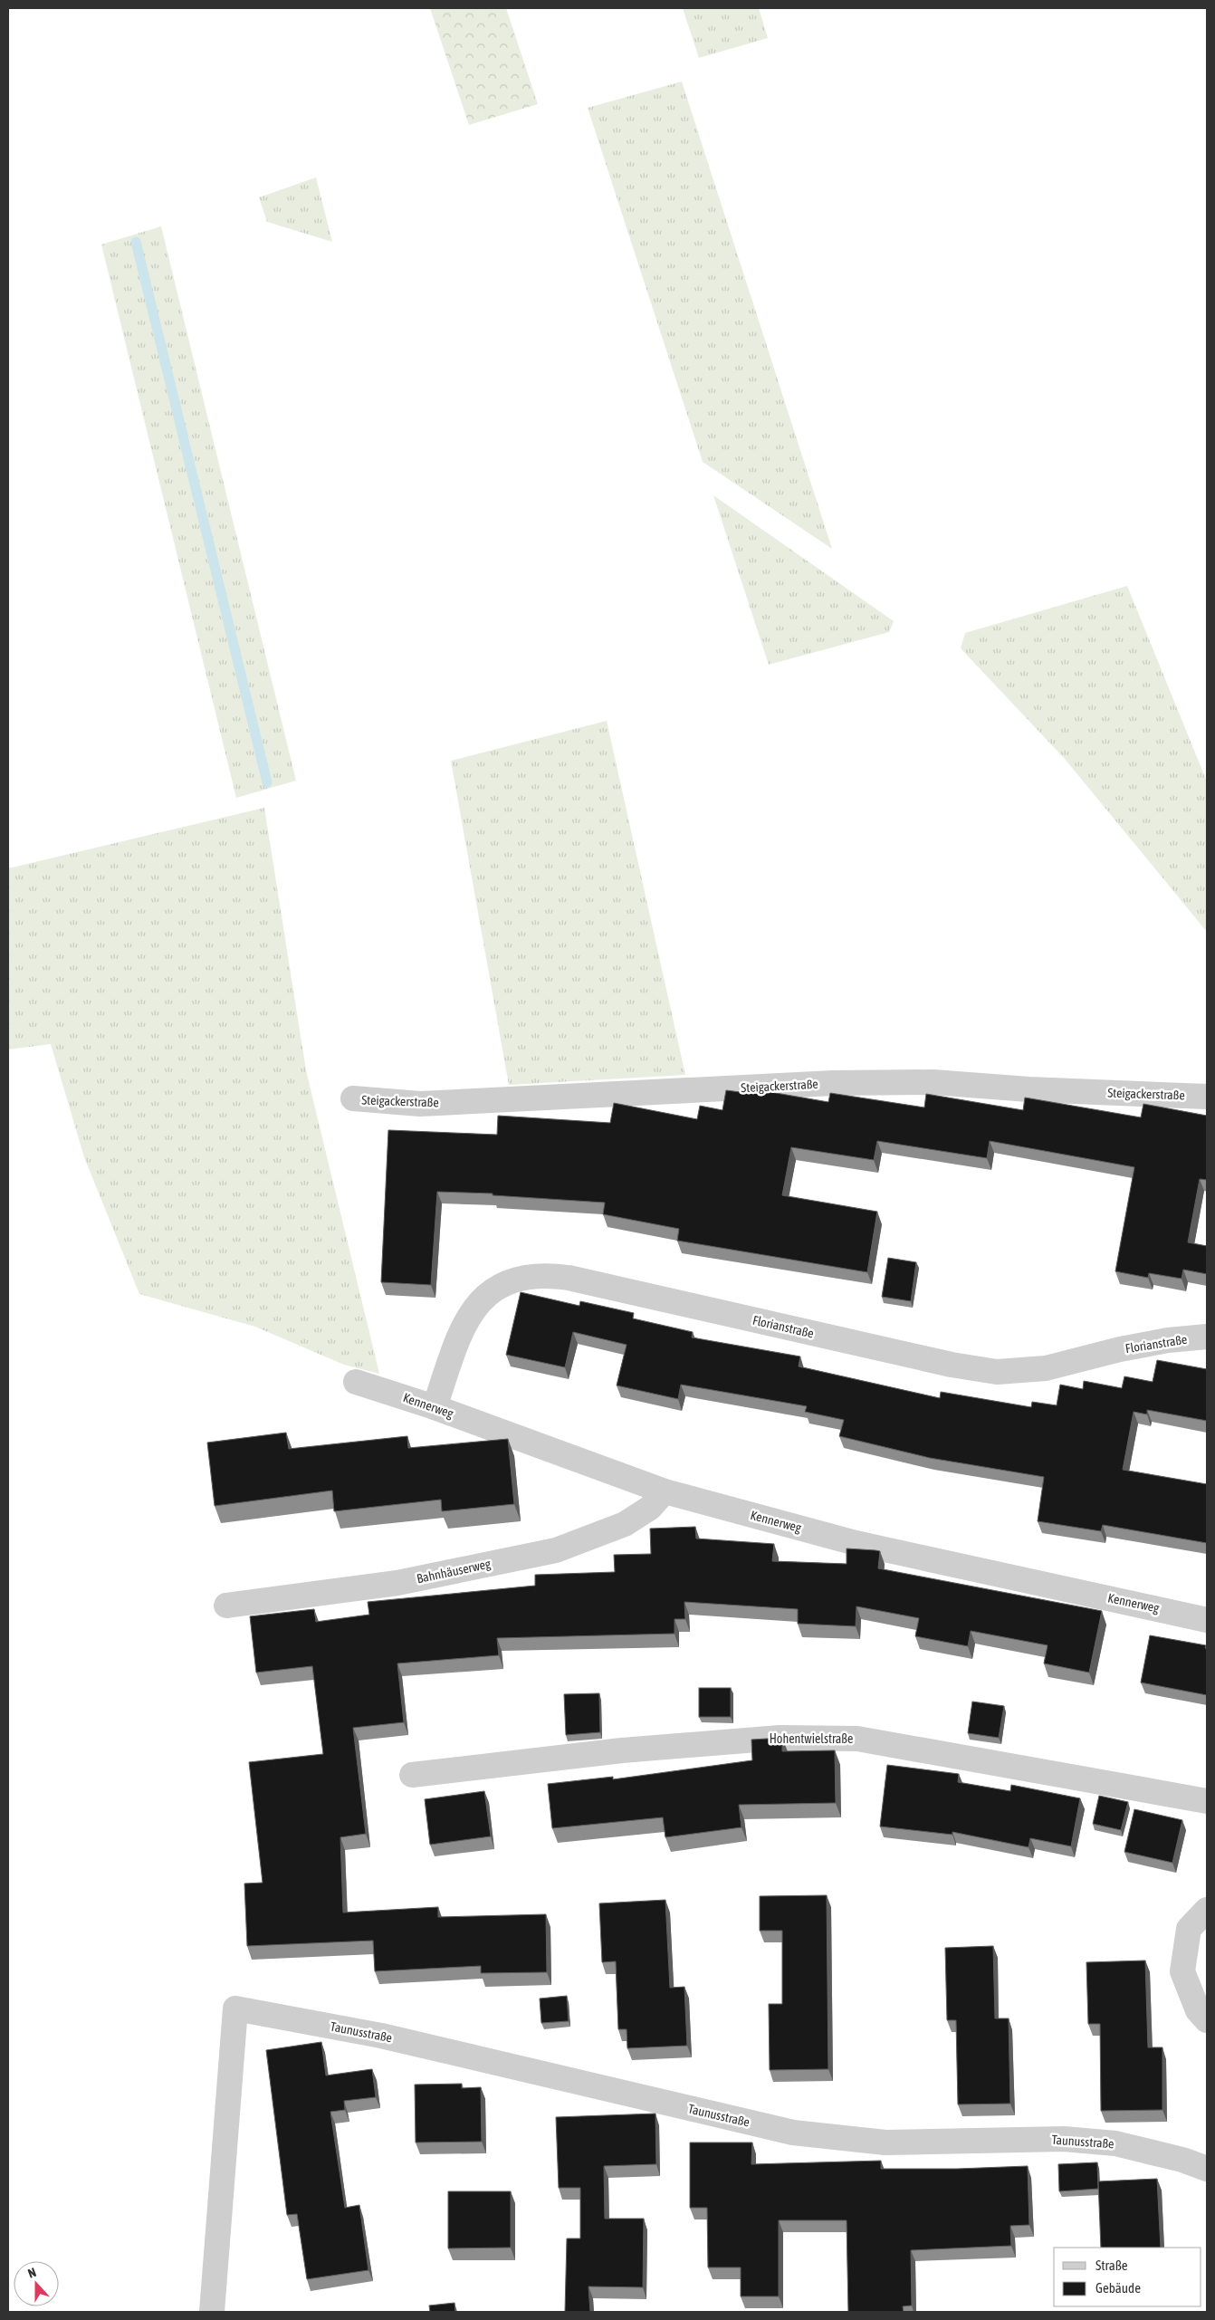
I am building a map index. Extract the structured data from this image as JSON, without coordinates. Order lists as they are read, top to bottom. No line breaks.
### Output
{"streets":{"street":["Steigackerstraße","Florianstraße","Kennerweg","Bahnhäuserweg","Hohentwielstraße","Taunusstraße"]},"crossings":[["Florianstraße","Kennerweg"],["Kennerweg","Bahnhäuserweg"]],"legend":["Straße","Gebäude"],"north":"top"}
